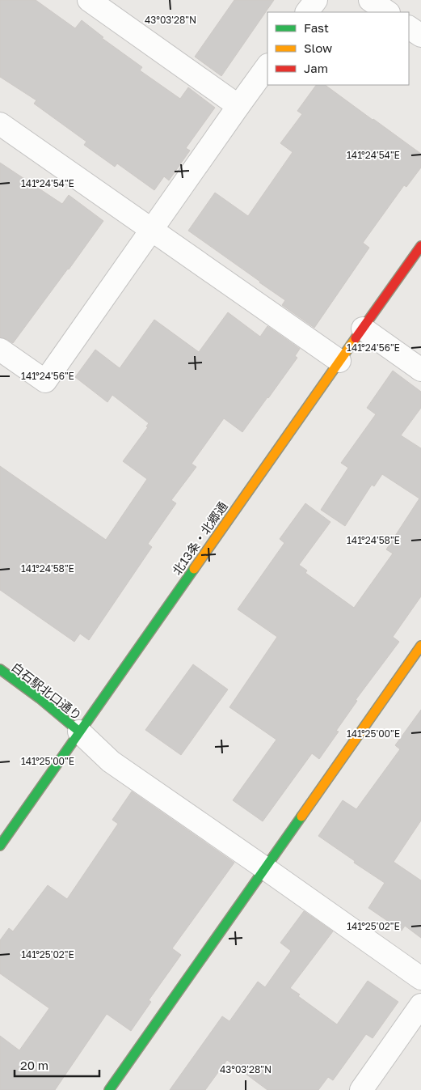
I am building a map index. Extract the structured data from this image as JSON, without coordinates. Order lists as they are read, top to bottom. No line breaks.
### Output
{"streets":{"main road":["北13条・北郷通","白石駅北口通り"]},"crossings":[["北13条・北郷通","白石駅北口通り"]],"legend":["Fast","Slow","Jam"],"scale_bar":"20 m","coordinates":["43°03'28\"N","141°24'54\"E","141°24'56\"E","141°24'58\"E","141°25'00\"E","141°25'02\"E"]}
